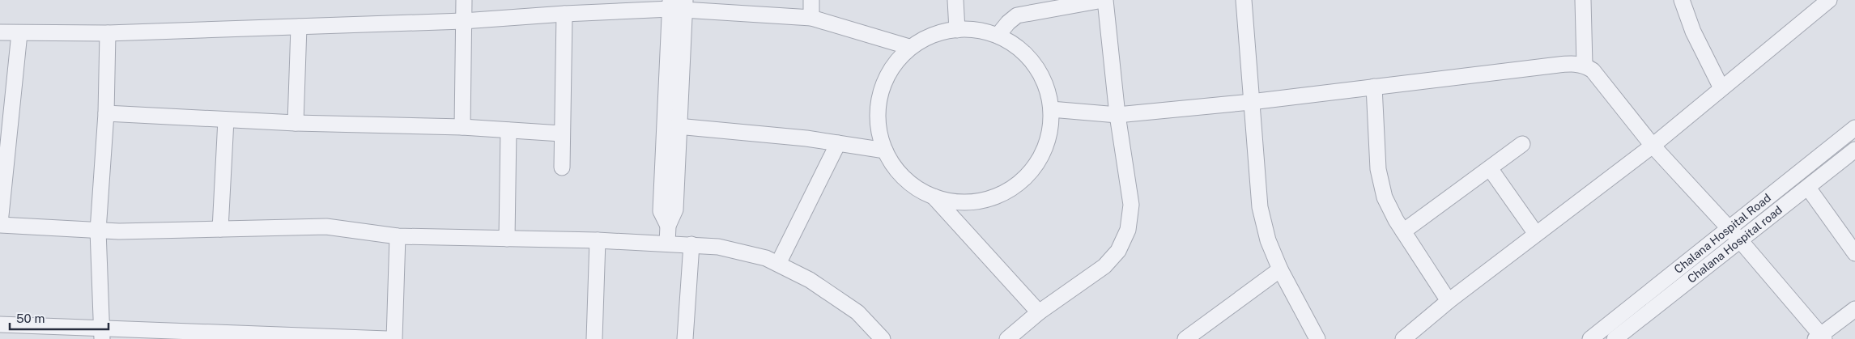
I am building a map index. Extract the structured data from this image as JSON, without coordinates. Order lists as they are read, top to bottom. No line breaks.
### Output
{"streets":{"street":["Chalana Hospital Road","Chalana Hospital road"]},"scale_bar":"50 m"}
